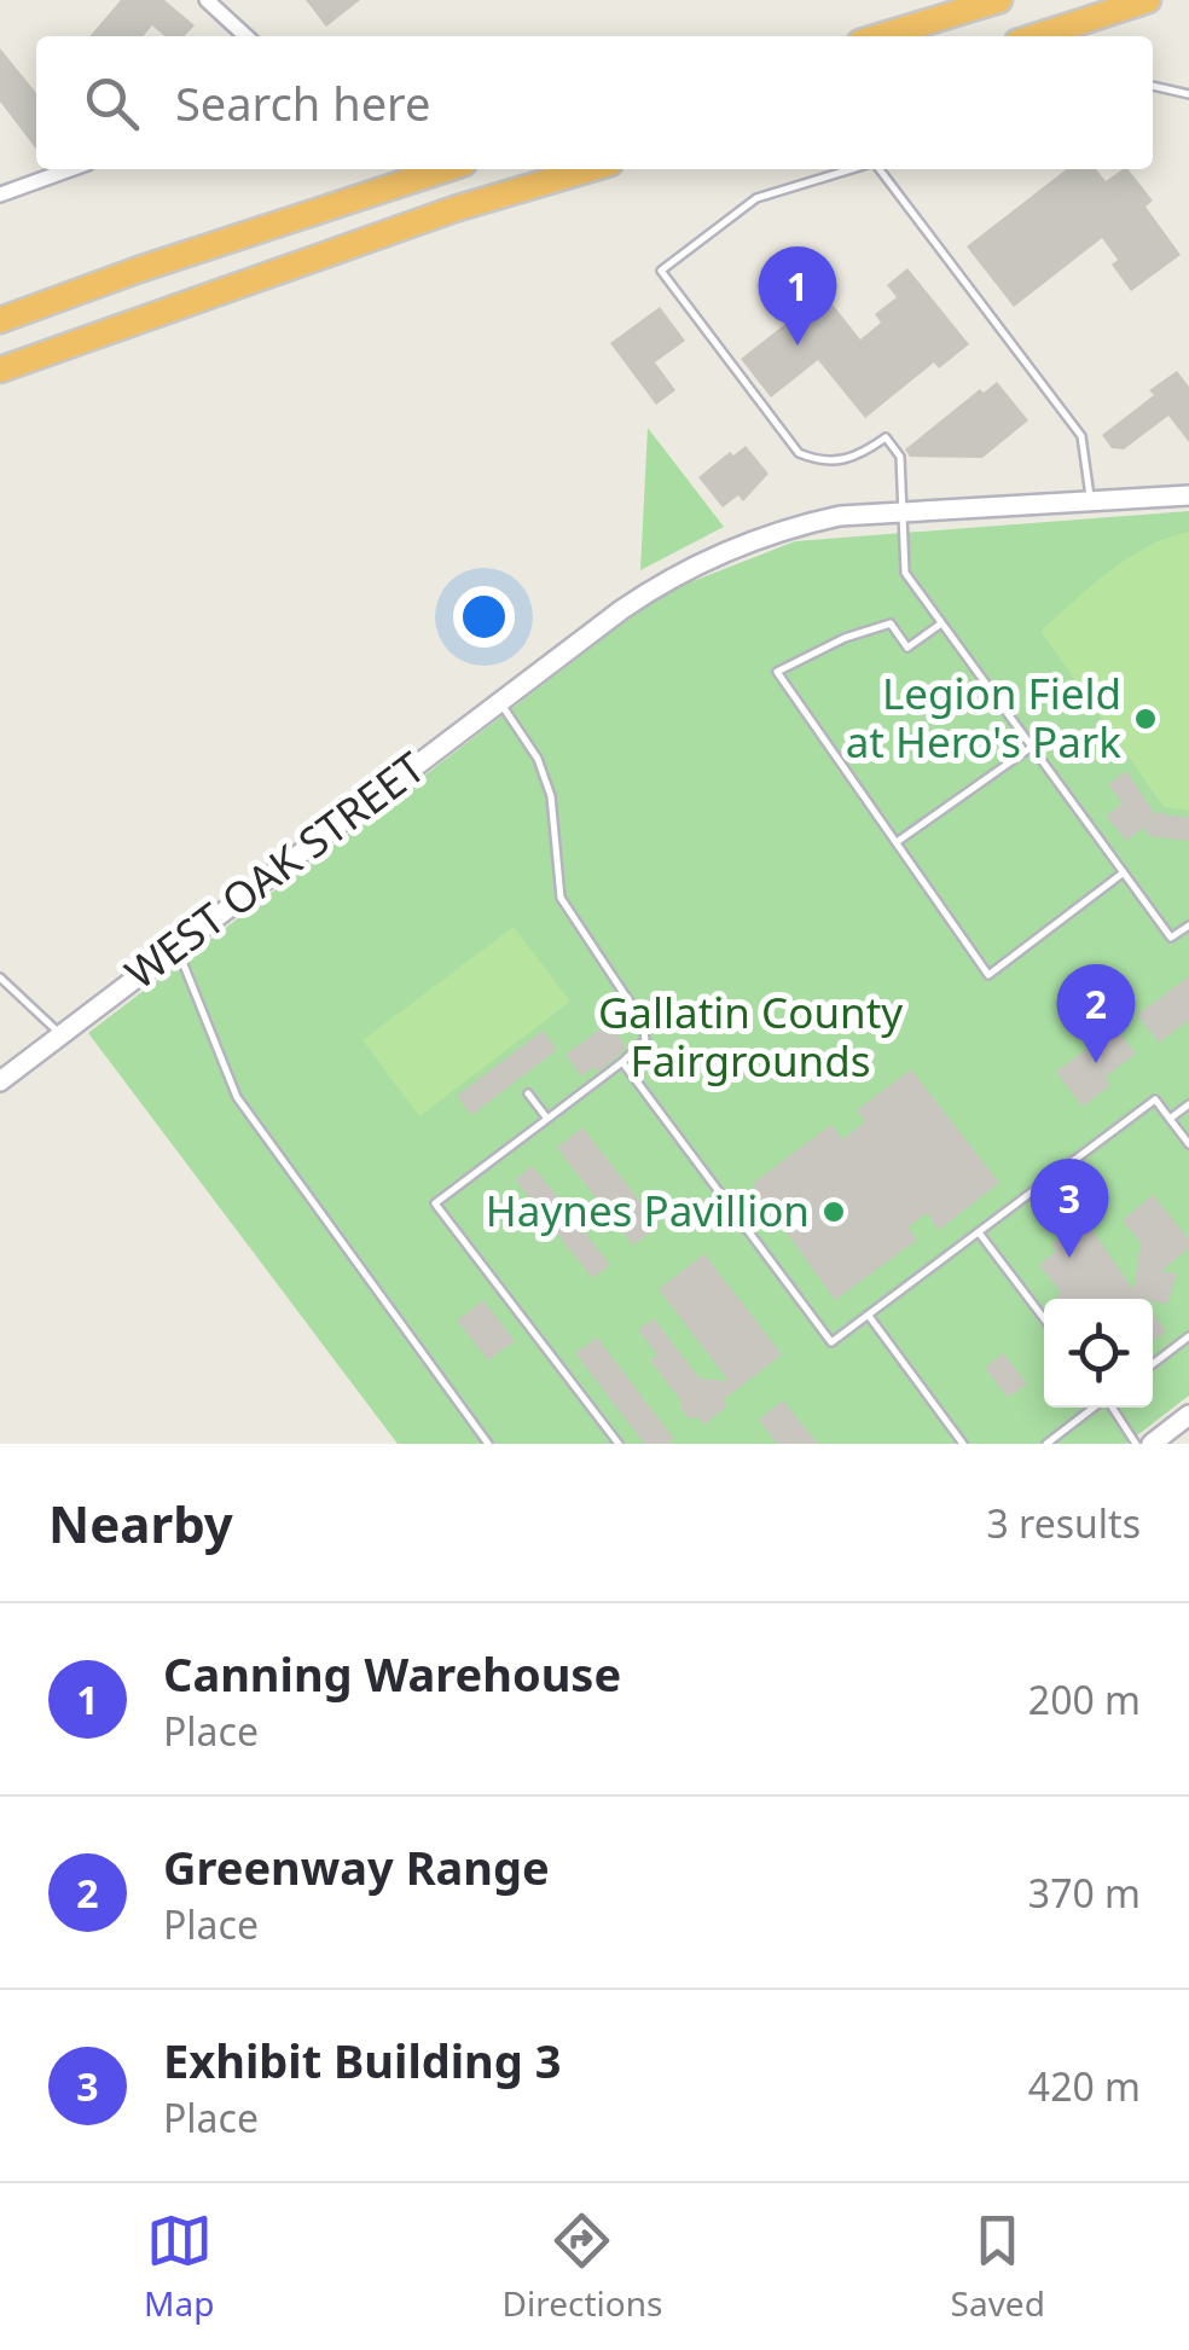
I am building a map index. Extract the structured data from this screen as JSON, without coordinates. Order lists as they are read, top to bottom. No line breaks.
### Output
{"streets":{"street":["WEST OAK STREET"]},"parks":["Gallatin County Fairgrounds"],"places":["Legion Field at Hero's Park","Haynes Pavillion"],"page":{"search":"Search here","pins":["1","2","3"],"heading":["Nearby","3 results"],"list":[{"mark":"1","name":"Canning Warehouse","note":"Place","value":"200 m"},{"mark":"2","name":"Greenway Range","note":"Place","value":"370 m"},{"mark":"3","name":"Exhibit Building 3","note":"Place","value":"420 m"}],"nav":["Map","Directions","Saved"]}}
